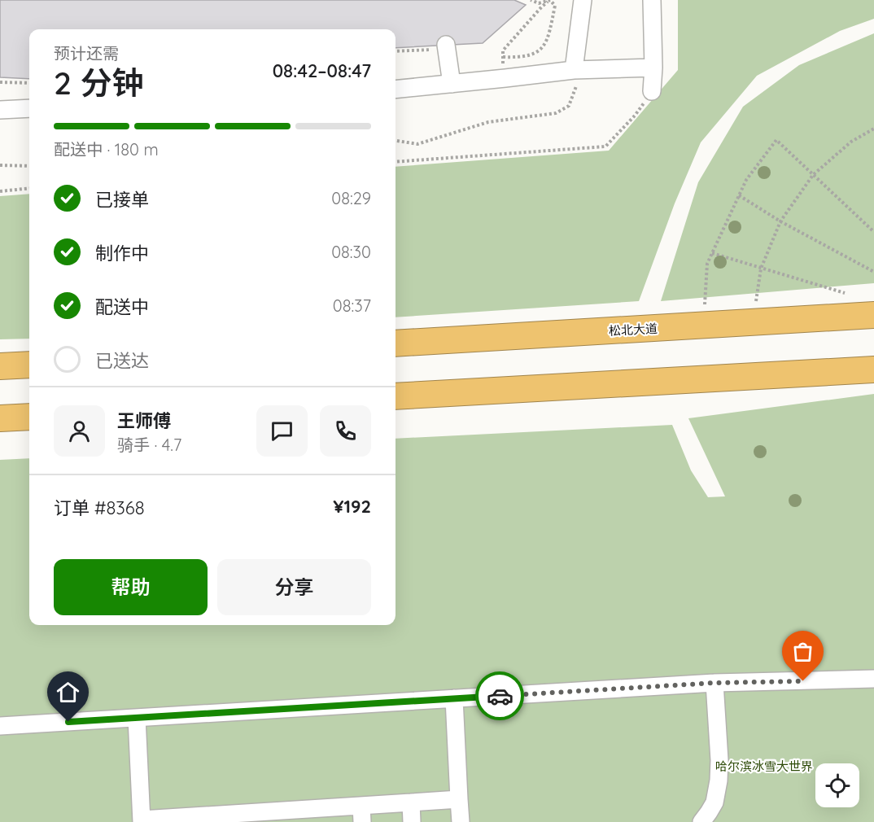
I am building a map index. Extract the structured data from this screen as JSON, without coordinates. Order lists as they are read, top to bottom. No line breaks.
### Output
{"streets":{"highway":["松北大道"]},"parks":["哈尔滨冰雪大世界"],"page":{"heading":["2 分钟","预计还需","08:42–08:47"],"panel":["王师傅","骑手 · 4.7","订单 #8368","¥192"],"bar":"配送中 · 180 m","list":[["已接单","08:29"],["制作中","08:30"],["配送中","08:37"],"已送达"],"buttons":["帮助","分享"]}}
